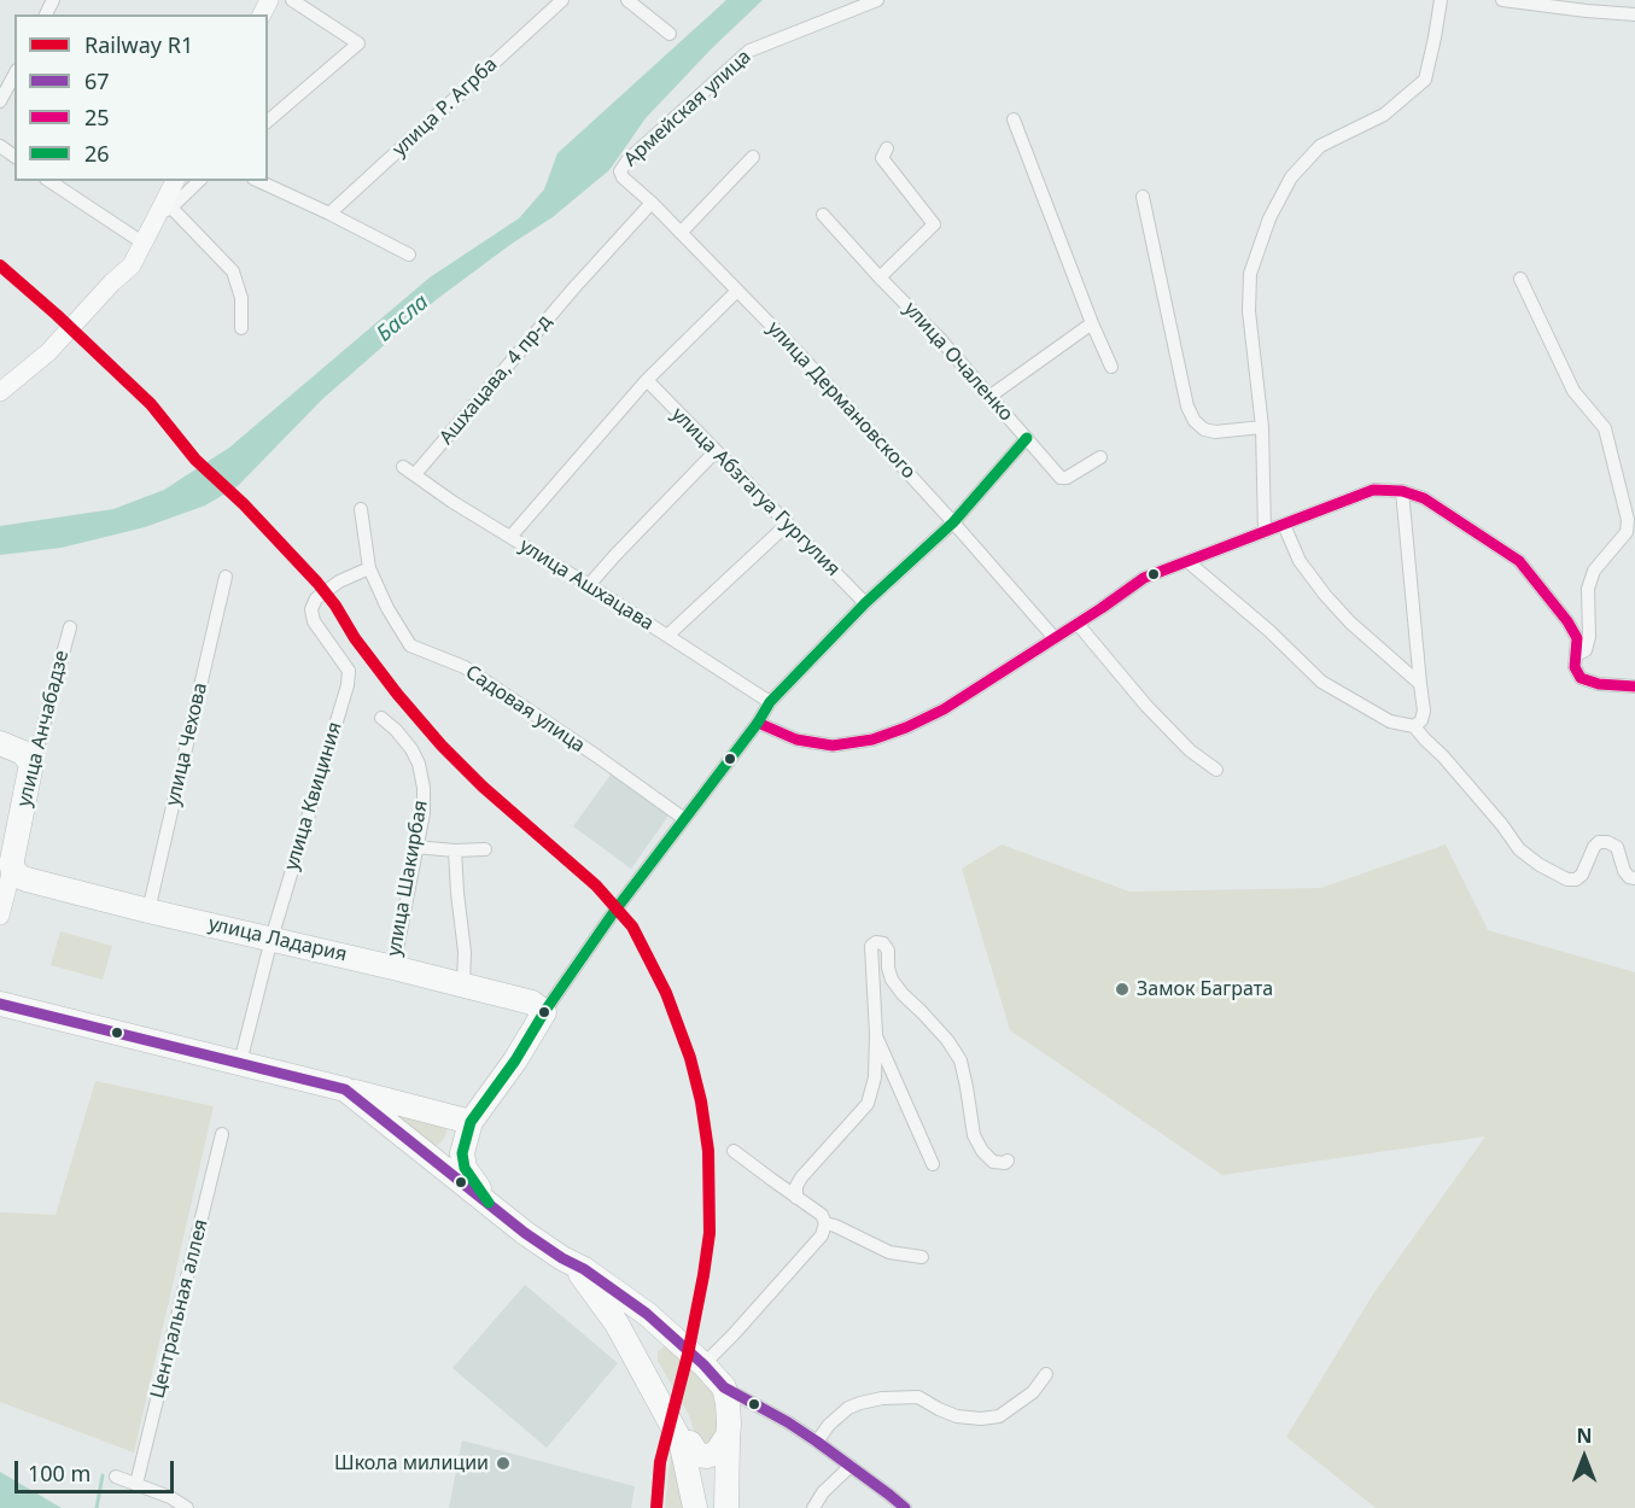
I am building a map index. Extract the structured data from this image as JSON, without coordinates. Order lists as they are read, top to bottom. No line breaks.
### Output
{"streets":{"highway":["улица Анчабадзе","улица Ладария"],"street":["улица Р. Агрба","Армейская улица","улица Очаленко","Ашхацава, 4 пр-д","улица Дермановского","улица Абзгагуа Гургулия","улица Ашхацава","Садовая улица","улица Чехова","улица Квициния","улица Шакирбая","Центральная аллея"]},"crossings":[["Армейская улица","улица Дермановского"],["Ашхацава, 4 пр-д","улица Дермановского"],["Ашхацава, 4 пр-д","улица Ашхацава"],["Садовая улица","улица Квициния"],["улица Анчабадзе","улица Ладария"],["улица Чехова","улица Ладария"],["улица Квициния","улица Ладария"],["улица Шакирбая","улица Ладария"]],"water":["Басла"],"places":["Замок Баграта","Школа милиции"],"lines":["rail line R1","transit line 26","transit line 25","transit line 67"],"legend":["Railway R1","67","25","26"],"scale_bar":"100 m","north":"top"}
